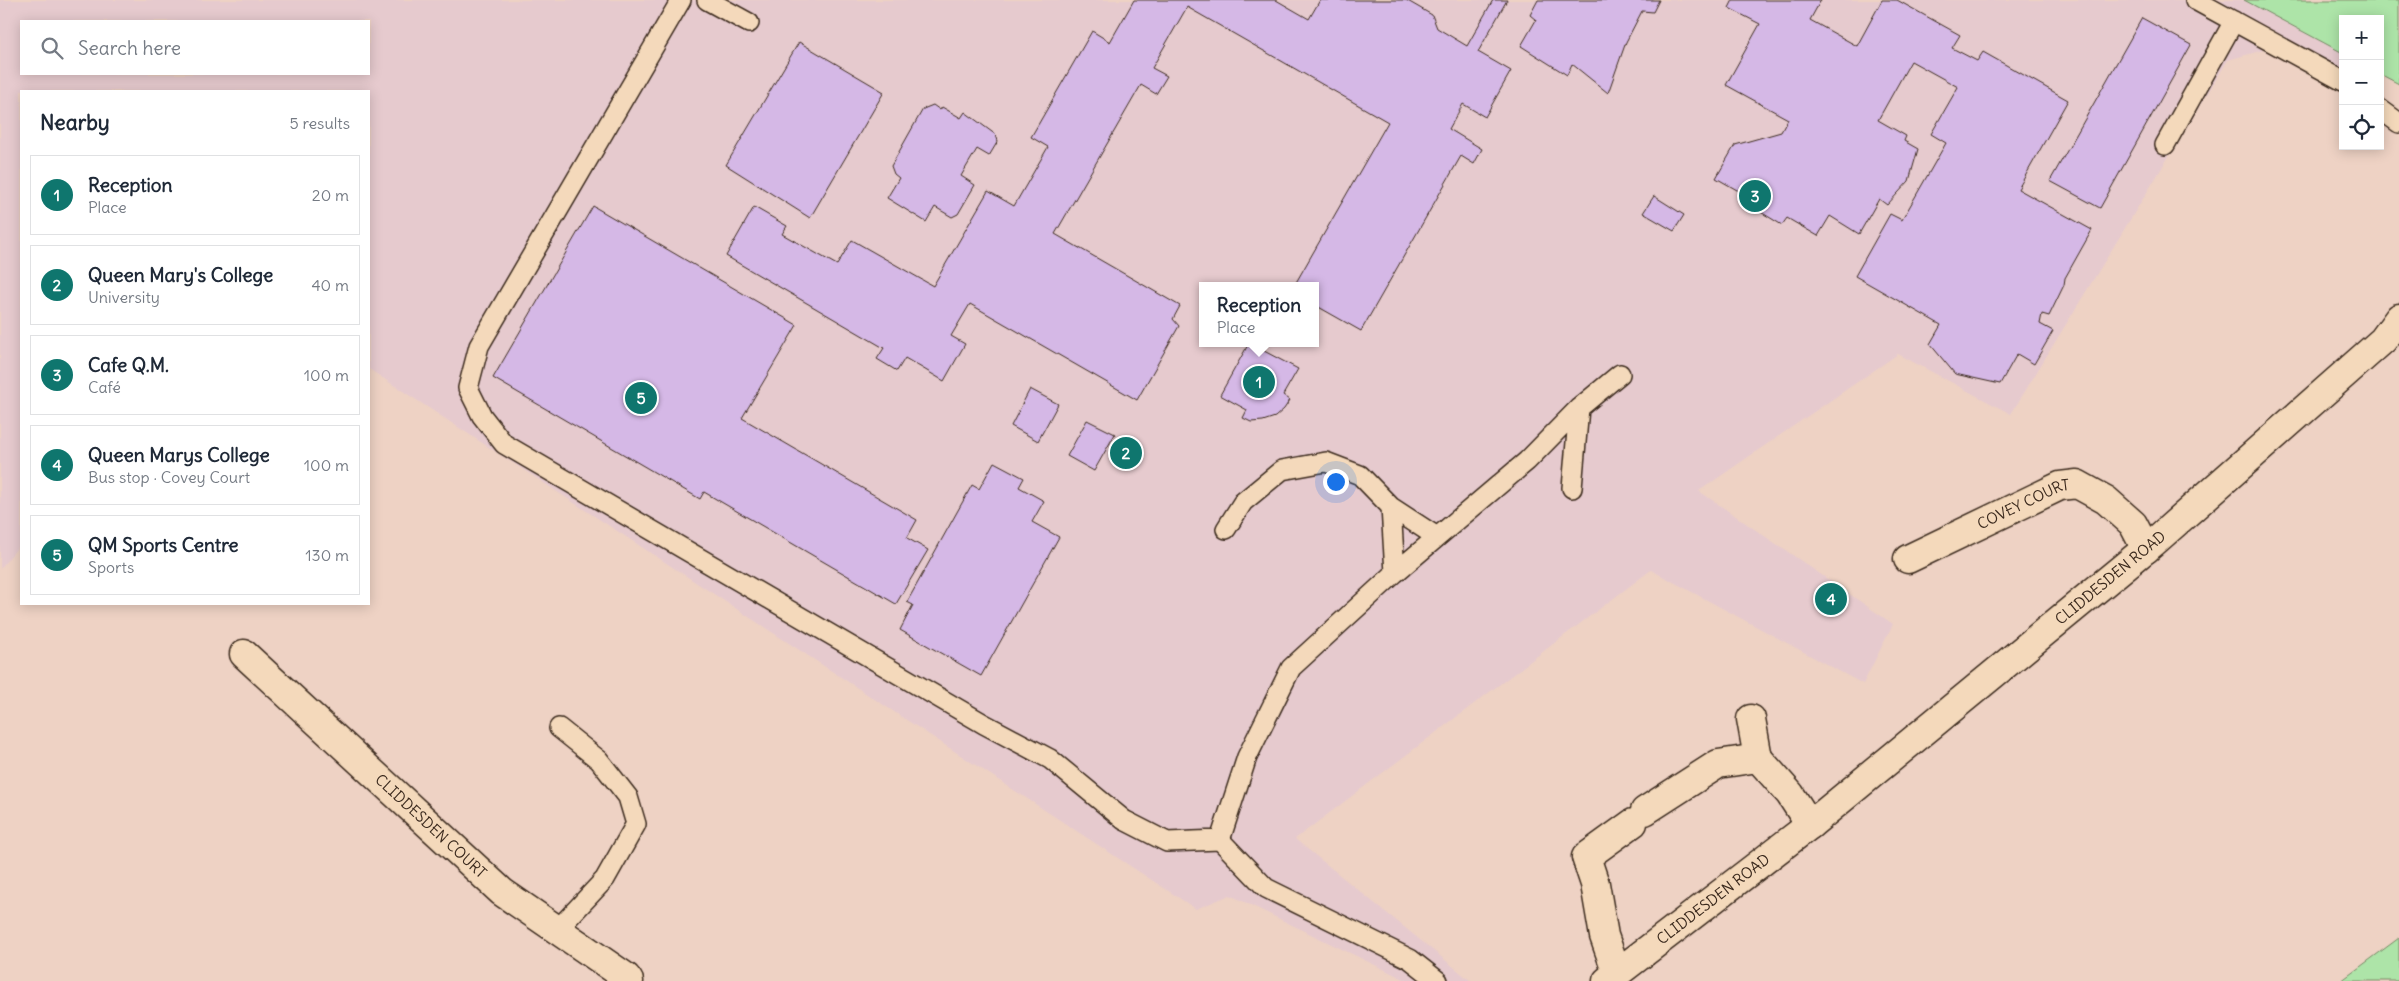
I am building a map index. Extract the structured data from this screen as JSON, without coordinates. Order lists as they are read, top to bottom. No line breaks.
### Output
{"streets":{"street":["COVEY COURT","CLIDDESDEN ROAD","CLIDDESDEN COURT"]},"crossings":[["COVEY COURT","CLIDDESDEN ROAD"]],"page":{"map_buttons":["+","−"],"search":"Search here","heading":["Nearby","5 results"],"list":[{"mark":"1","name":"Reception","note":"Place","value":"20 m"},{"mark":"2","name":"Queen Mary's College","note":"University","value":"40 m"},{"mark":"3","name":"Cafe Q.M.","note":"Café","value":"100 m"},{"mark":"4","name":"Queen Marys College","note":"Bus stop · Covey Court","value":"100 m"},{"mark":"5","name":"QM Sports Centre","note":"Sports","value":"130 m"}],"pins":["3","1","5","2","4"],"popup":["Reception","Place"]}}
